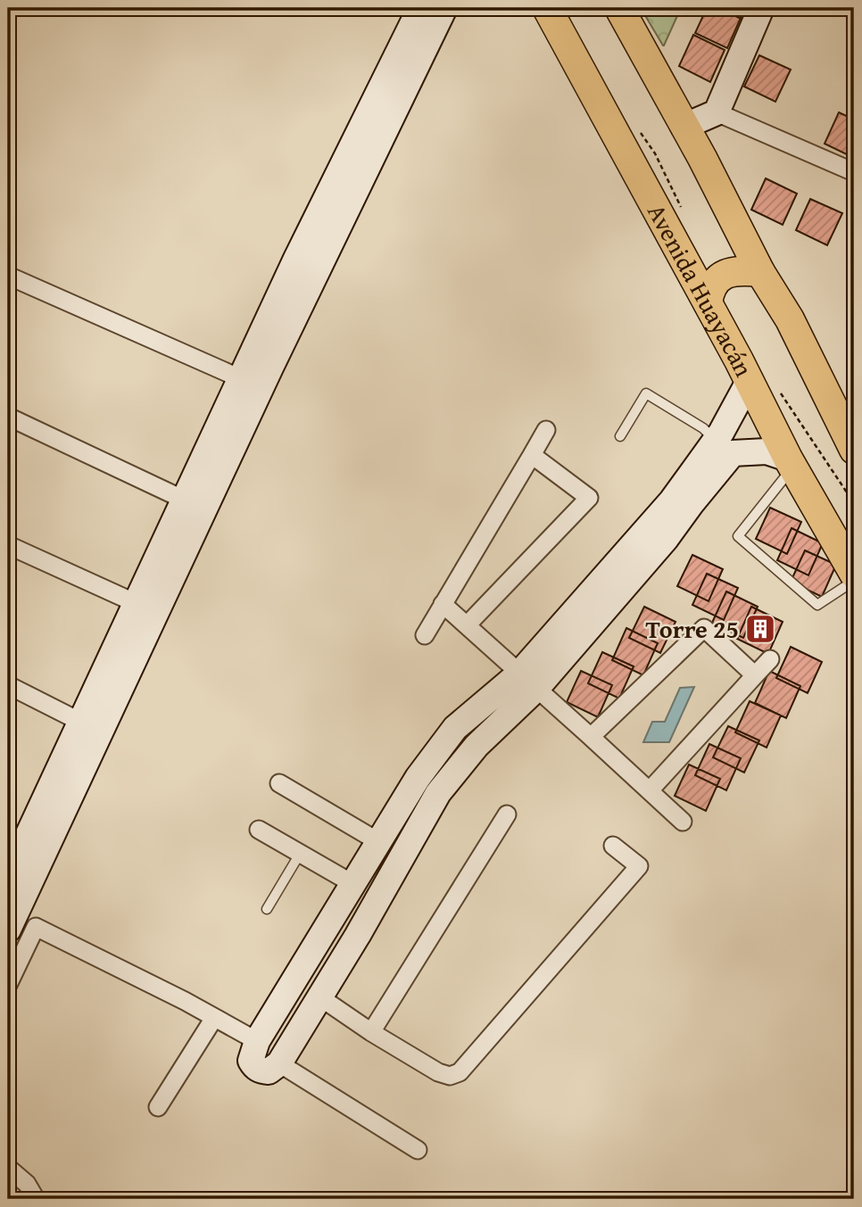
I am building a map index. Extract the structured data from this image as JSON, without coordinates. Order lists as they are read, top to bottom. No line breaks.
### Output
{"streets":{"main road":["Avenida Huayacán"]},"places":{"building":["Torre 25"]}}
